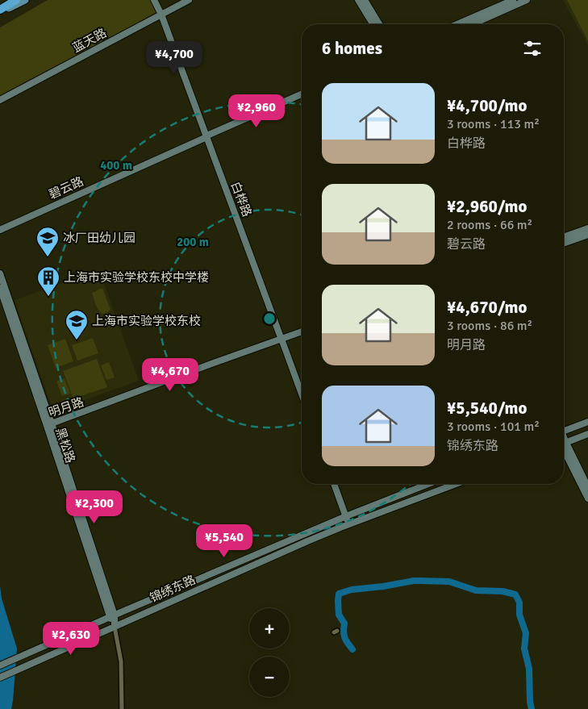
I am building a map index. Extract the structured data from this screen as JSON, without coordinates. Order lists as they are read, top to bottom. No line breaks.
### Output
{"streets":{"street":["蓝天路","碧云路","白桦路","明月路","黑松路","锦绣东路"]},"crossings":[["蓝天路","白桦路"],["碧云路","白桦路"],["白桦路","明月路"],["明月路","黑松路"]],"places":{"school or university":["冰厂田幼儿园","上海市实验学校东校"],"building":["上海市实验学校东校中学楼"]},"page":{"heading":"6 homes","price":["¥4,700","¥2,960","¥4,670","¥2,300","¥5,540","¥2,630"],"list":[{"name":"¥4,700/mo","note":"3 rooms · 113 m² · 白桦路"},{"name":"¥2,960/mo","note":"2 rooms · 66 m² · 碧云路"},{"name":"¥4,670/mo","note":"3 rooms · 86 m² · 明月路"},{"name":"¥5,540/mo","note":"3 rooms · 101 m² · 锦绣东路"}],"map_buttons":["+","−"]},"rings":["400 m","200 m"]}
